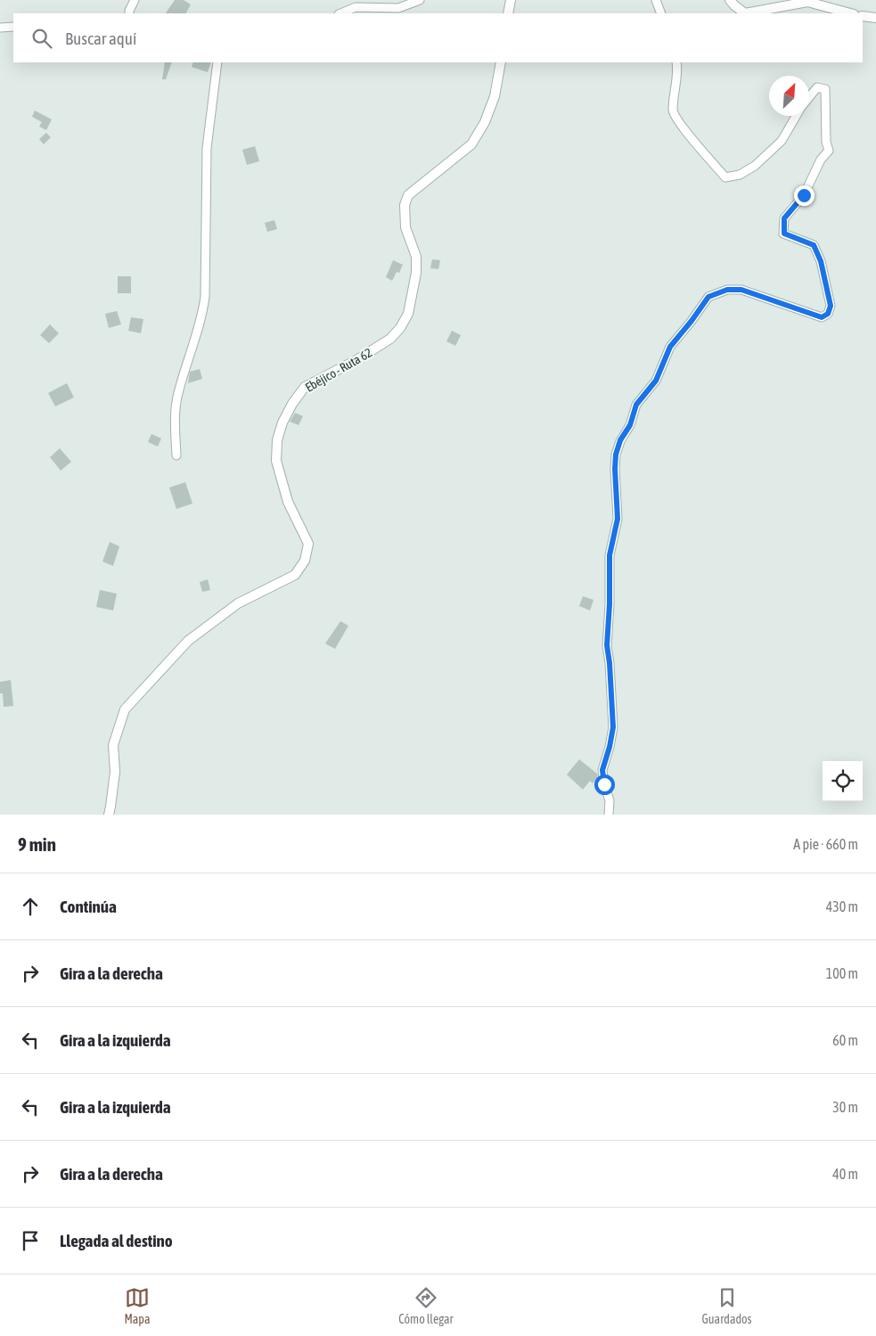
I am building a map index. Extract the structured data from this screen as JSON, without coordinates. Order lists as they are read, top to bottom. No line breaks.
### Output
{"streets":{"street":["Ebéjico - Ruta 62"]},"north":"top right","page":{"search":"Buscar aquí","heading":["9 min","A pie · 660 m"],"list":[["Continúa","430 m"],["Gira a la derecha","100 m"],["Gira a la izquierda","60 m"],["Gira a la izquierda","30 m"],["Gira a la derecha","40 m"],"Llegada al destino"],"nav":["Mapa","Cómo llegar","Guardados"]}}
